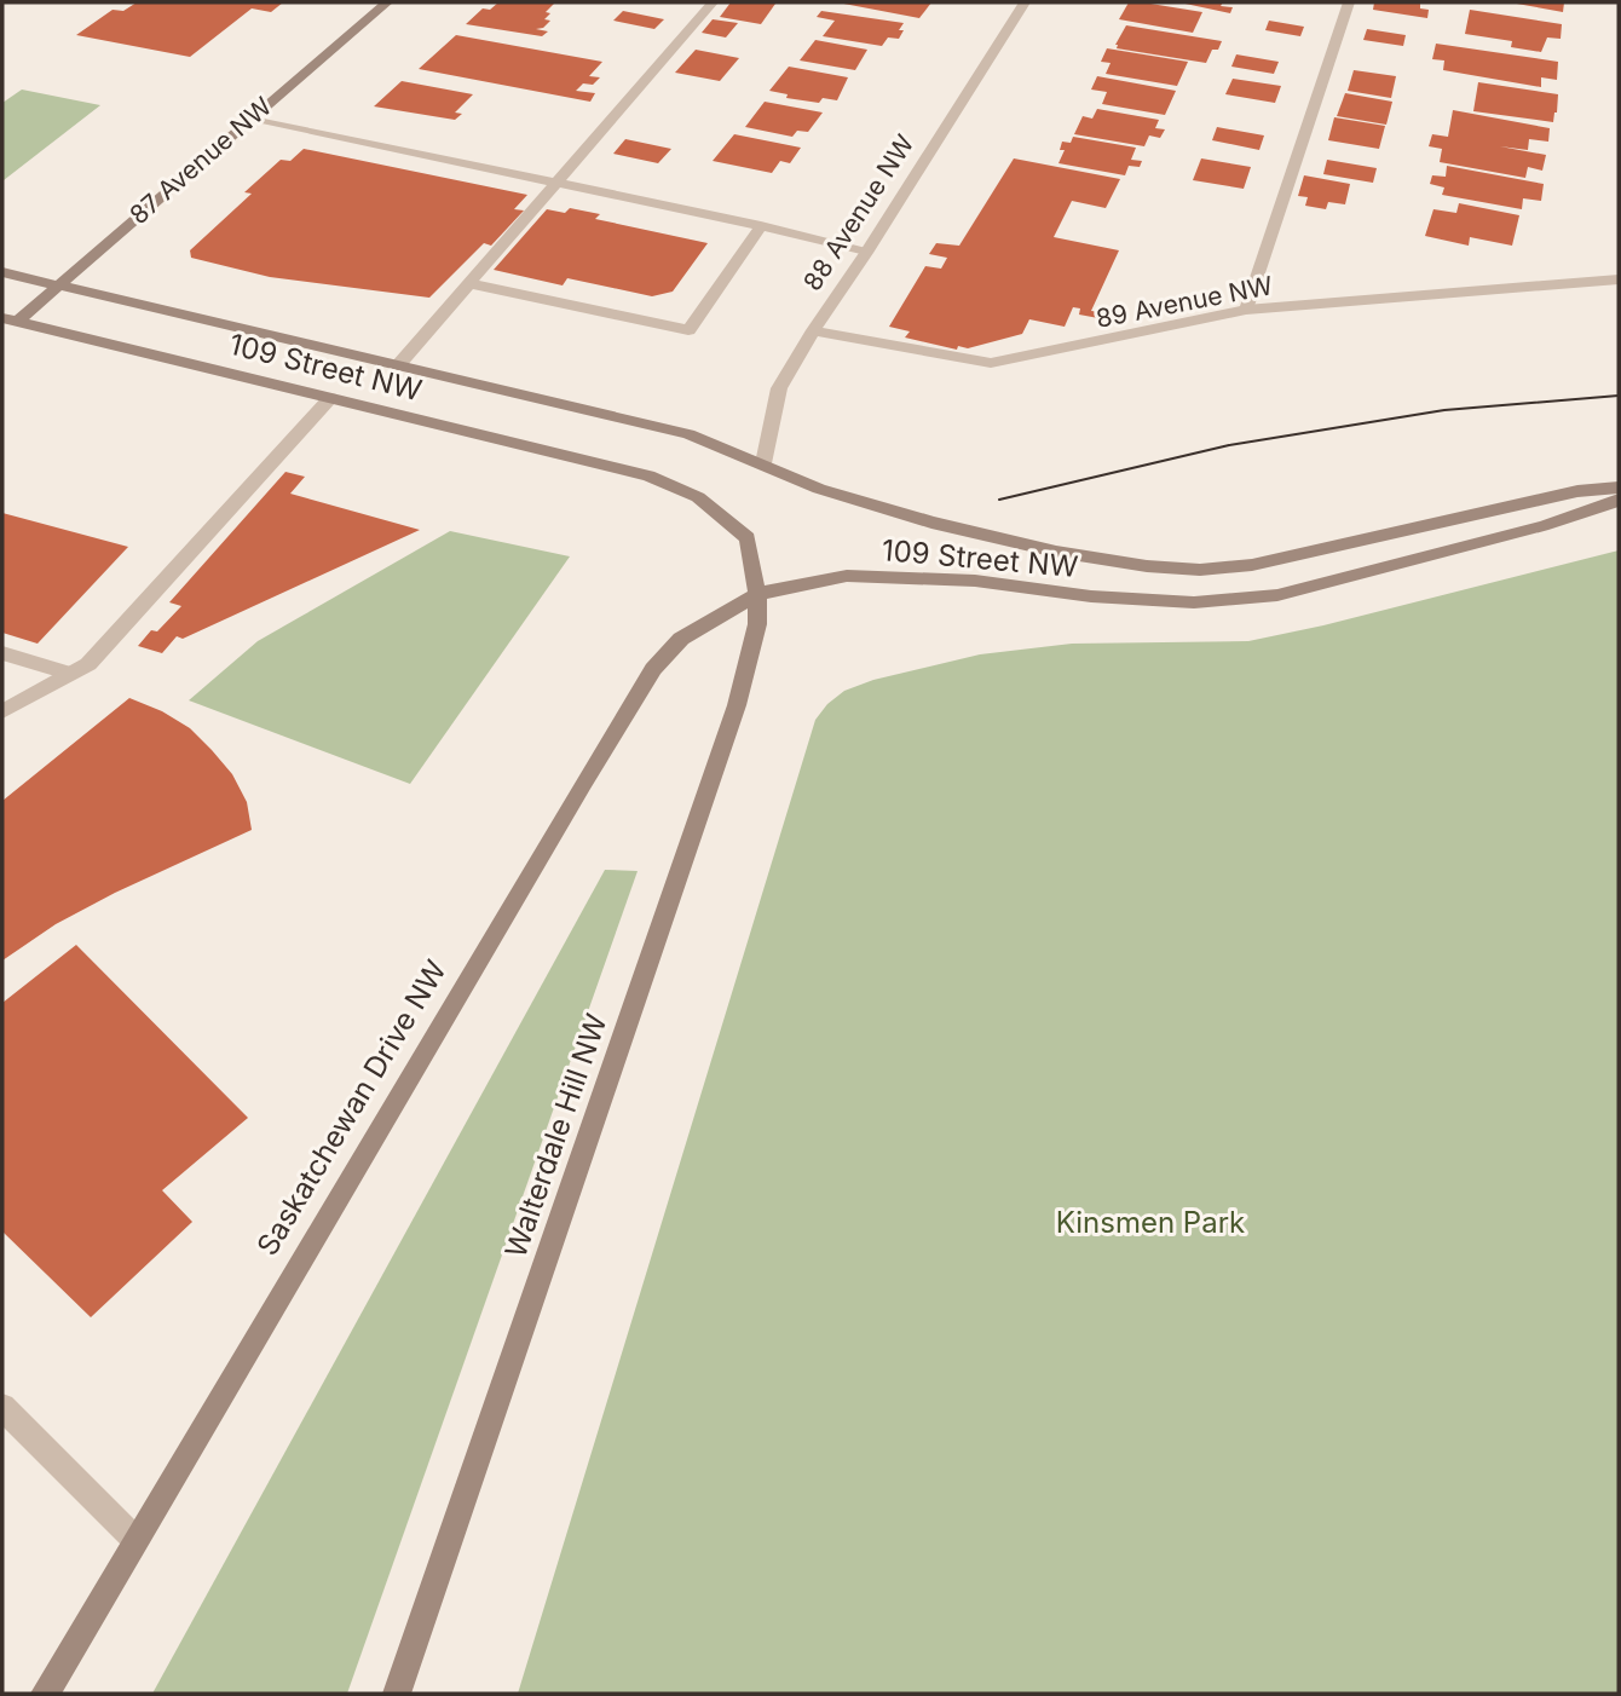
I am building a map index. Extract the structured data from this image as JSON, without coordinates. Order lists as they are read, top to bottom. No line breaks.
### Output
{"streets":{"main road":["87 Avenue NW","109 Street NW","Saskatchewan Drive NW","Walterdale Hill NW"],"street":["88 Avenue NW","89 Avenue NW"]},"crossings":[["87 Avenue NW","109 Street NW"],["88 Avenue NW","89 Avenue NW"],["88 Avenue NW","109 Street NW"],["109 Street NW","Saskatchewan Drive NW"],["109 Street NW","Walterdale Hill NW"],["Saskatchewan Drive NW","Walterdale Hill NW"]],"parks":["Kinsmen Park"]}
